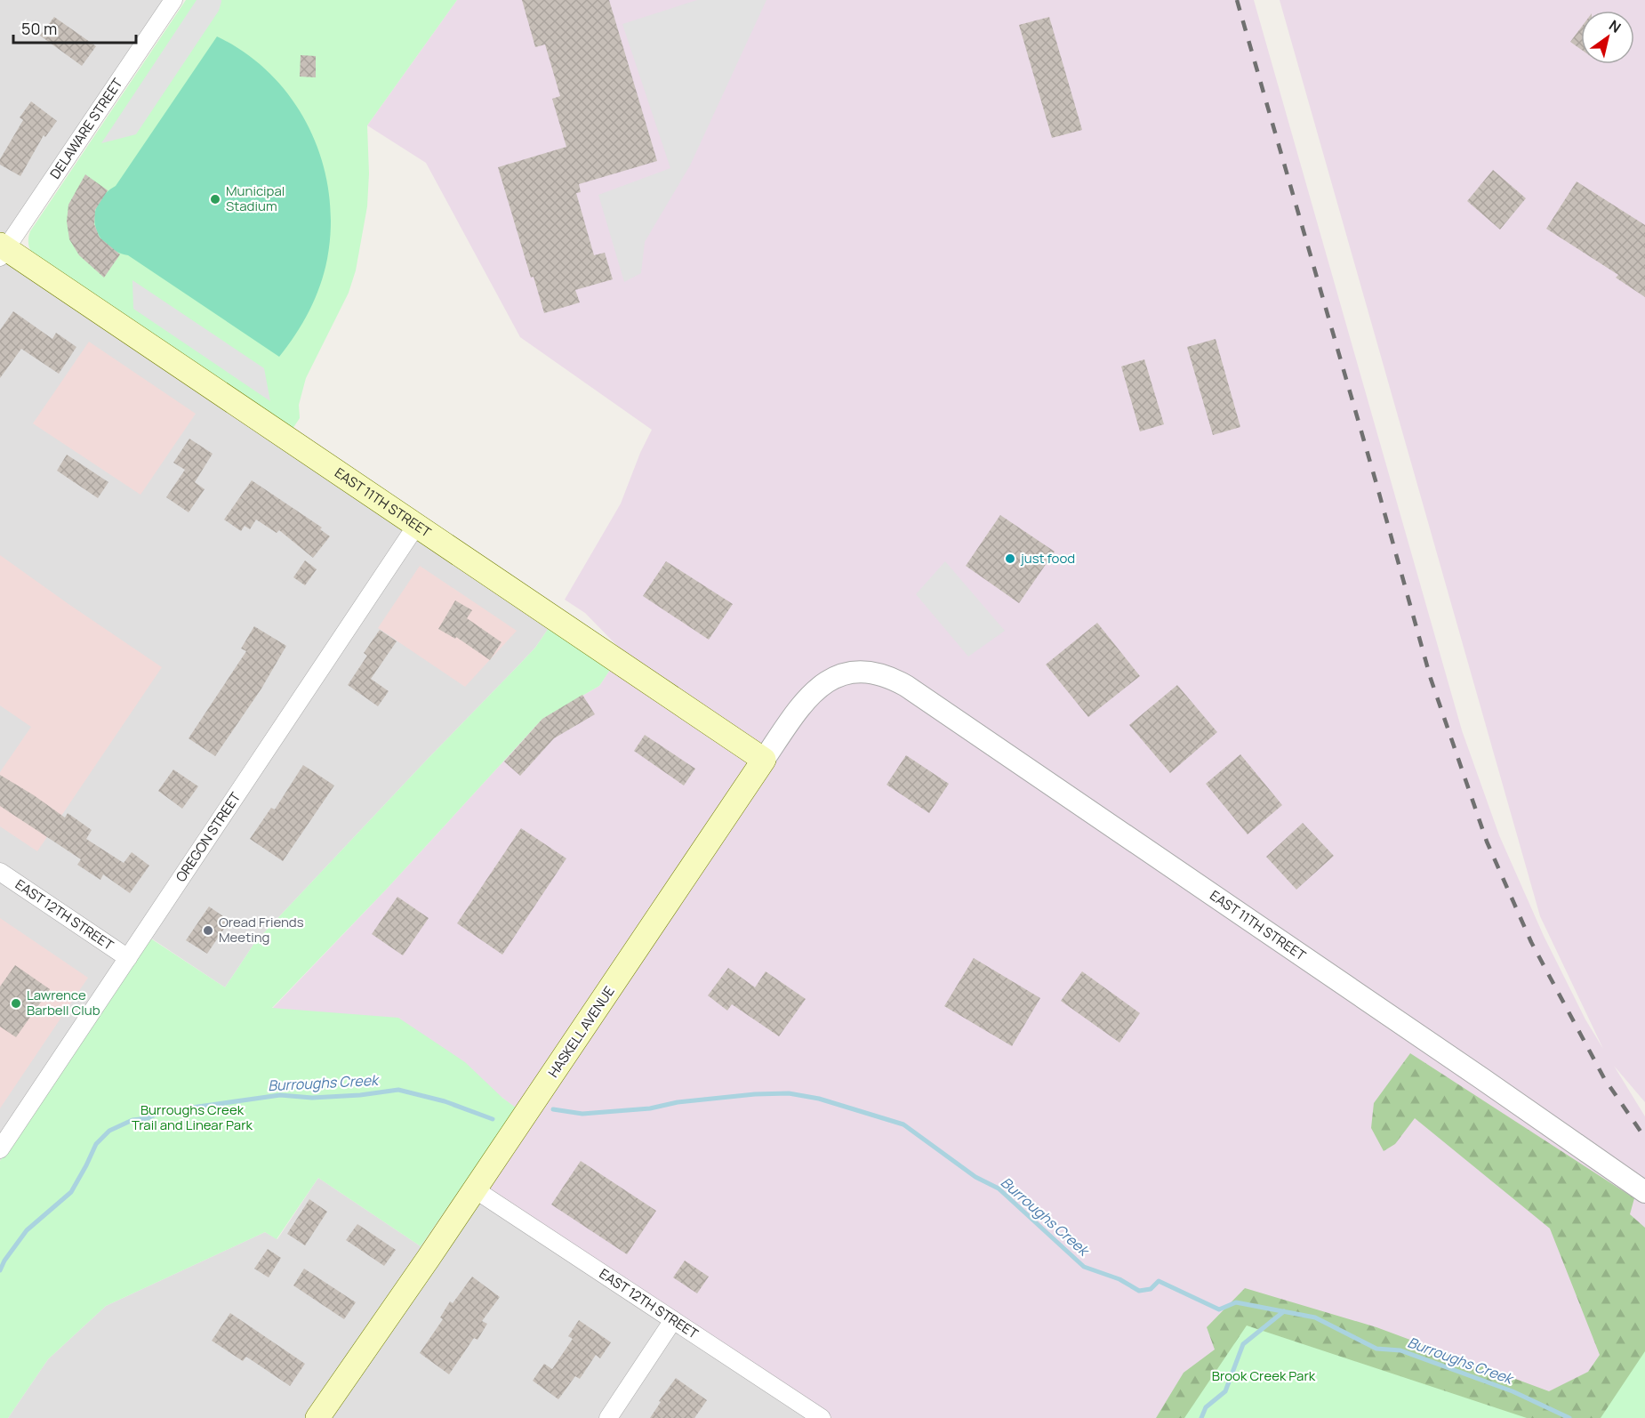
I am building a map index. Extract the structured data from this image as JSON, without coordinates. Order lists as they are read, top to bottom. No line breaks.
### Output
{"streets":{"main road":["EAST 11TH STREET","HASKELL AVENUE"],"street":["DELAWARE STREET","OREGON STREET","EAST 12TH STREET"]},"crossings":[["DELAWARE STREET","EAST 11TH STREET"],["EAST 11TH STREET","OREGON STREET"],["EAST 11TH STREET","HASKELL AVENUE"],["OREGON STREET","EAST 12TH STREET"],["EAST 12TH STREET","HASKELL AVENUE"]],"water":["Burroughs Creek"],"parks":["Burroughs Creek Trail and Linear Park","Brook Creek Park"],"places":["Municipal Stadium","just food","Oread Friends Meeting","Lawrence Barbell Club"],"scale_bar":"50 m","north":"top right"}
